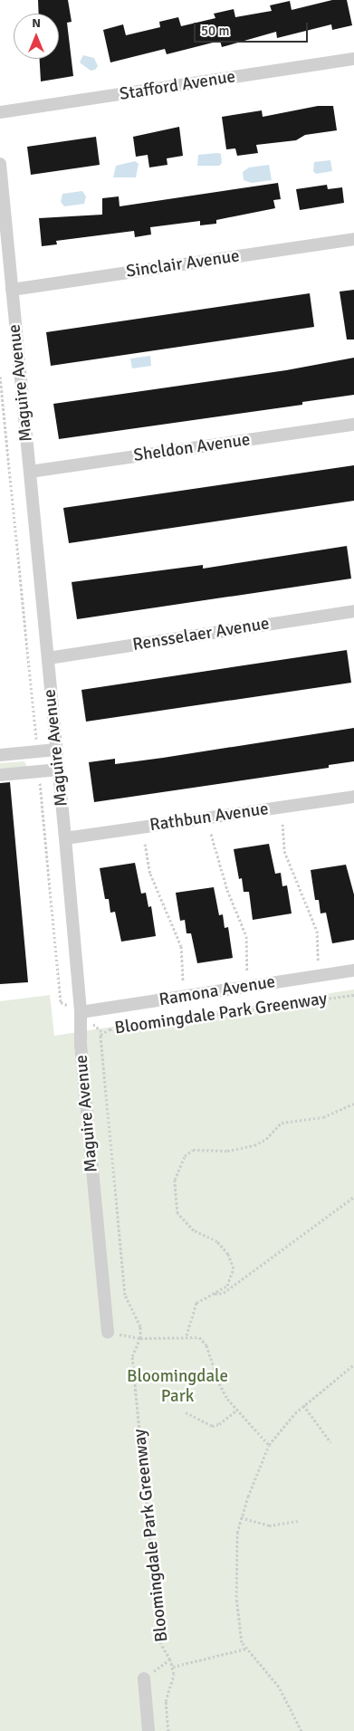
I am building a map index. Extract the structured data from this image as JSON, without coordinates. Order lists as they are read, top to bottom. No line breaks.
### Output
{"streets":{"street":["Stafford Avenue","Sinclair Avenue","Maguire Avenue","Sheldon Avenue","Rensselaer Avenue","Rathbun Avenue","Ramona Avenue"],"path":["Bloomingdale Park Greenway"]},"crossings":[["Sinclair Avenue","Maguire Avenue"],["Maguire Avenue","Sheldon Avenue"],["Maguire Avenue","Rensselaer Avenue"],["Maguire Avenue","Rathbun Avenue"],["Maguire Avenue","Ramona Avenue"]],"parks":["Bloomingdale Park"],"scale_bar":"50 m","north":"top"}
